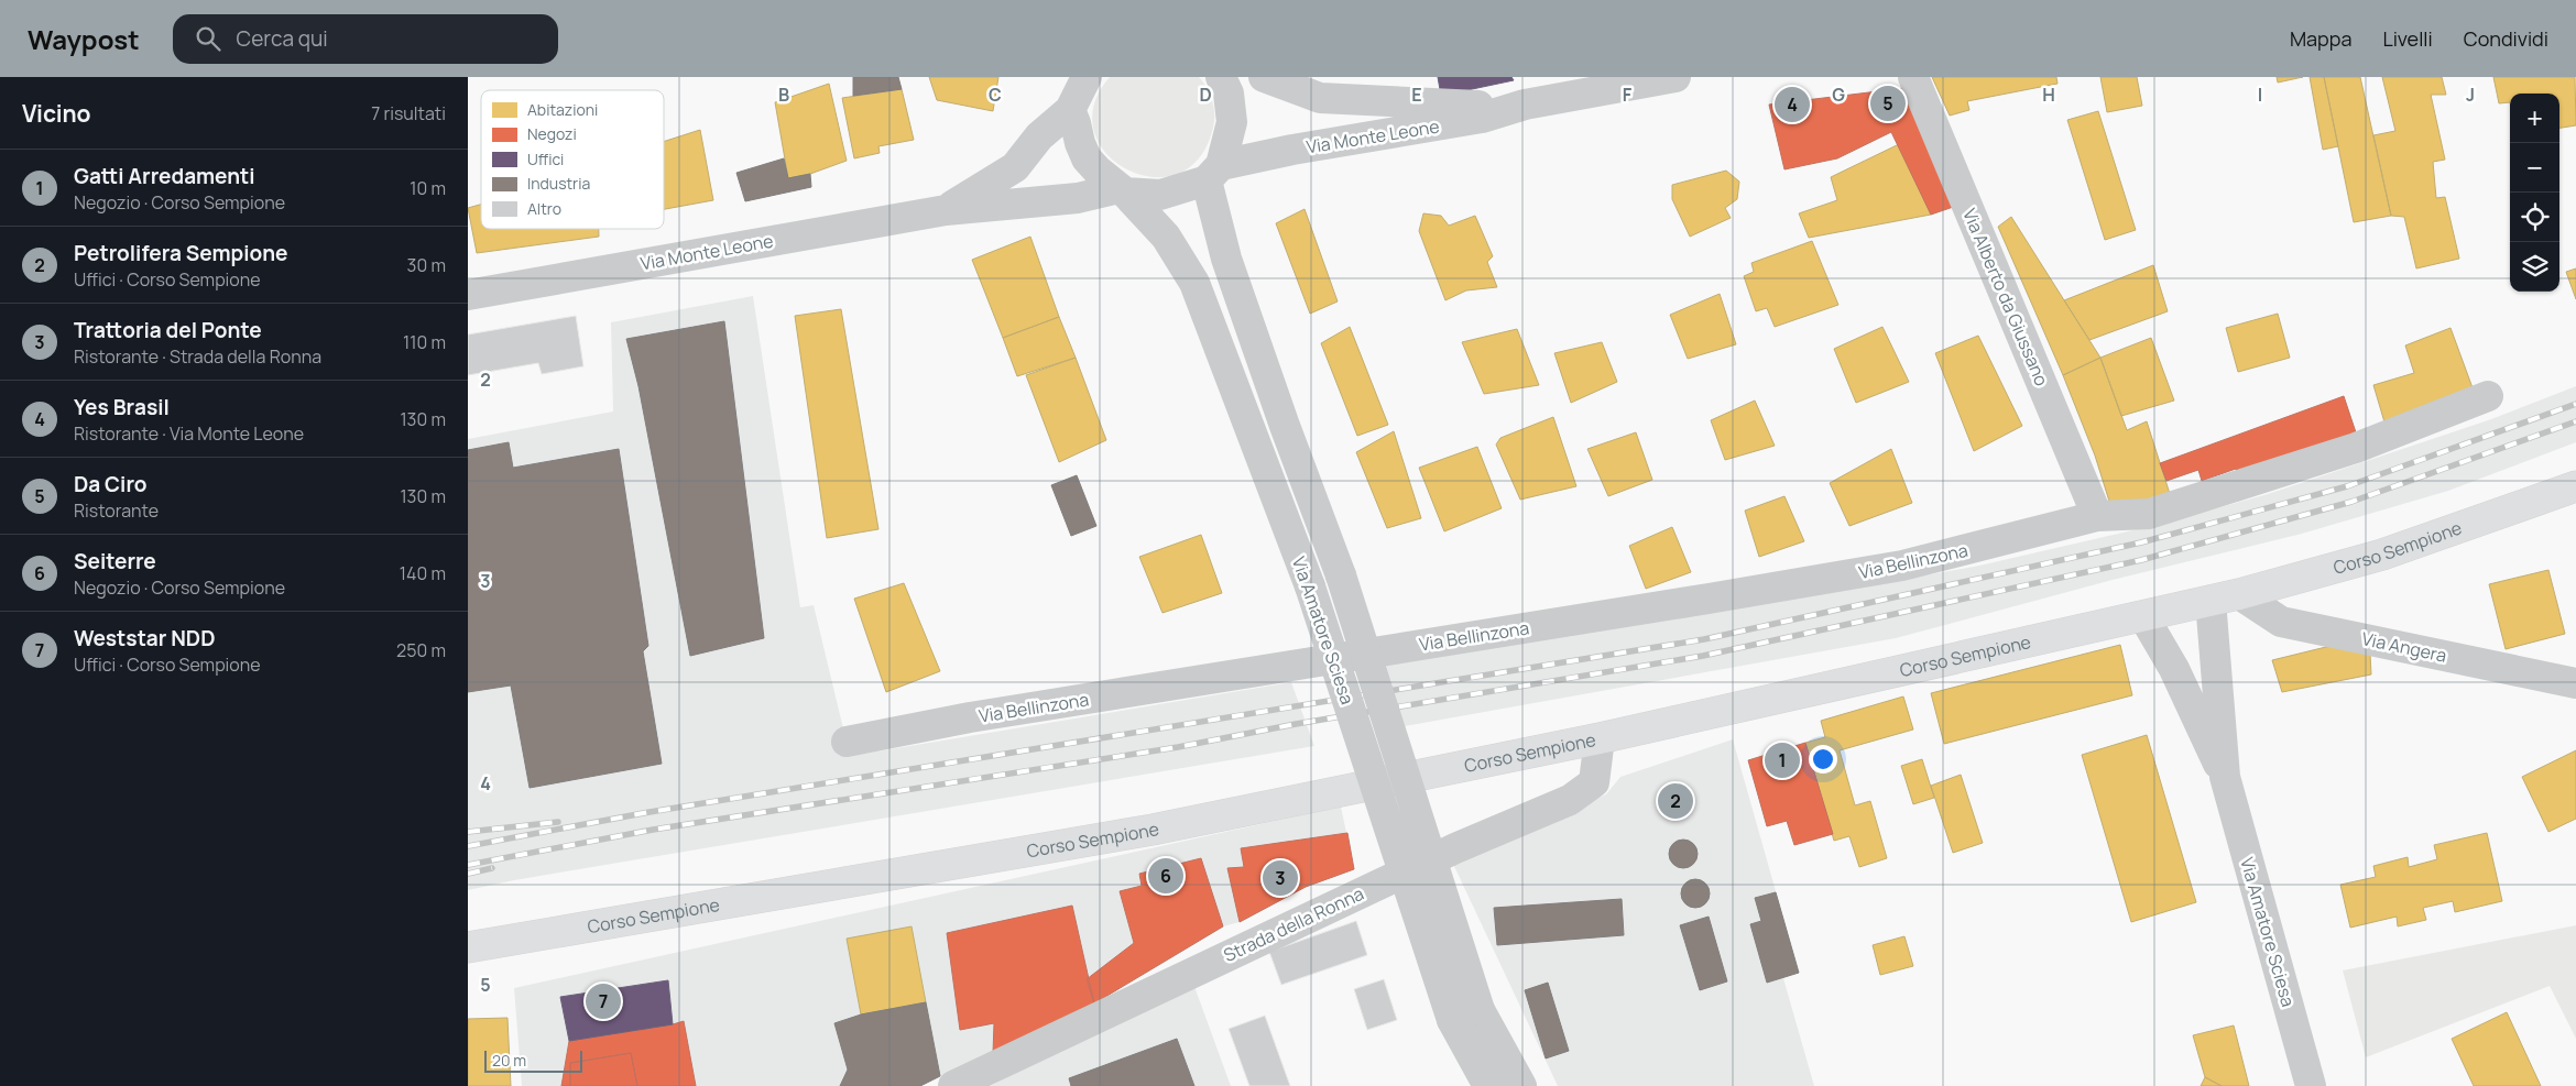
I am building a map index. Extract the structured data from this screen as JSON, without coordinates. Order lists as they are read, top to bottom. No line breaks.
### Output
{"streets":{"main road":["Corso Sempione"],"street":["Via Monte Leone","Via Alberto da Giussano","Via Bellinzona","Via Amatore Sciesa","Via Angera","Strada della Ronna"]},"crossings":[["Via Monte Leone","Via Amatore Sciesa"],["Via Alberto da Giussano","Via Bellinzona"],["Corso Sempione","Via Amatore Sciesa"],["Corso Sempione","Via Angera"],["Corso Sempione","Strada della Ronna"],["Via Amatore Sciesa","Via Angera"]],"legend":["Abitazioni","Negozi","Uffici","Industria","Altro"],"scale_bar":"20 m","page":{"header":"Waypost","search":"Cerca qui","nav":["Mappa","Livelli","Condividi"],"heading":["Vicino","7 risultati"],"pins":["5","4","1","2","6","3","7"],"map_buttons":["+","−"],"list":[{"mark":"1","name":"Gatti Arredamenti","note":"Negozio · Corso Sempione","value":"10 m"},{"mark":"2","name":"Petrolifera Sempione","note":"Uffici · Corso Sempione","value":"30 m"},{"mark":"3","name":"Trattoria del Ponte","note":"Ristorante · Strada della Ronna","value":"110 m"},{"mark":"4","name":"Yes Brasil","note":"Ristorante · Via Monte Leone","value":"130 m"},{"mark":"5","name":"Da Ciro","note":"Ristorante","value":"130 m"},{"mark":"6","name":"Seiterre","note":"Negozio · Corso Sempione","value":"140 m"},{"mark":"7","name":"Weststar NDD","note":"Uffici · Corso Sempione","value":"250 m"}],"scale":"20 m"},"grid":{"columns":["B","C","D","E","F","G","H","I","J"],"rows":["2","3","4","5"]}}
